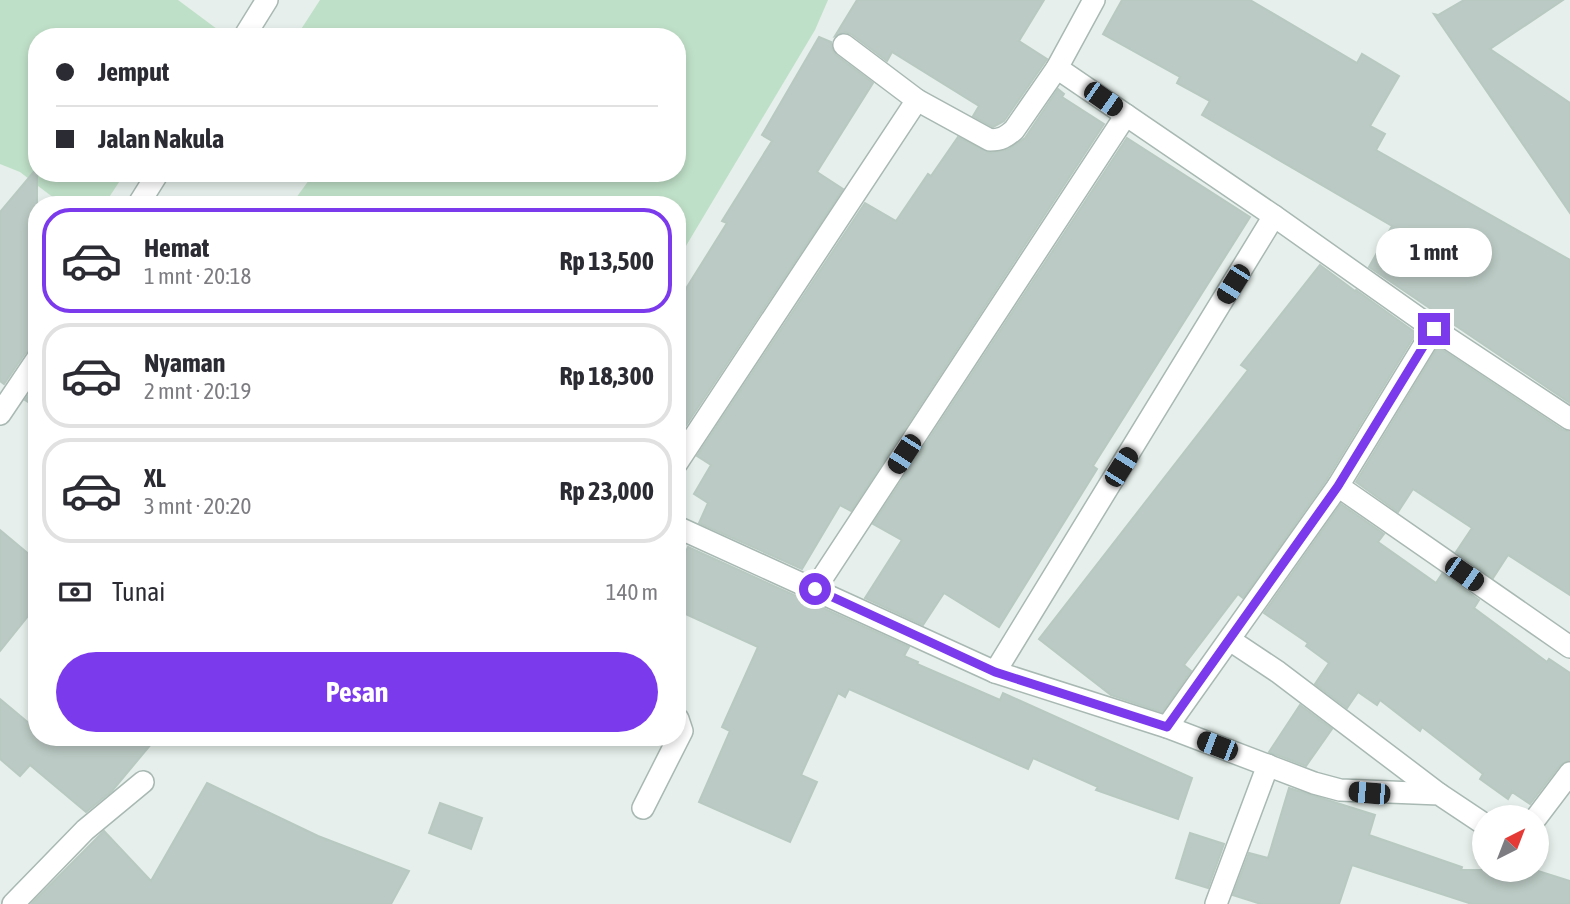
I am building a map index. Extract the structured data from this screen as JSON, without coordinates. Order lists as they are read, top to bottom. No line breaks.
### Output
{"north":"top right","page":{"banner":["Jemput","Jalan Nakula"],"list":[{"name":"Hemat","note":"1 mnt · 20:18","value":"Rp 13,500"},{"name":"Nyaman","note":"2 mnt · 20:19","value":"Rp 18,300"},{"name":"XL","note":"3 mnt · 20:20","value":"Rp 23,000"}],"bubble":"1 mnt","pay":["Tunai","140 m"],"buttons":"Pesan"}}
